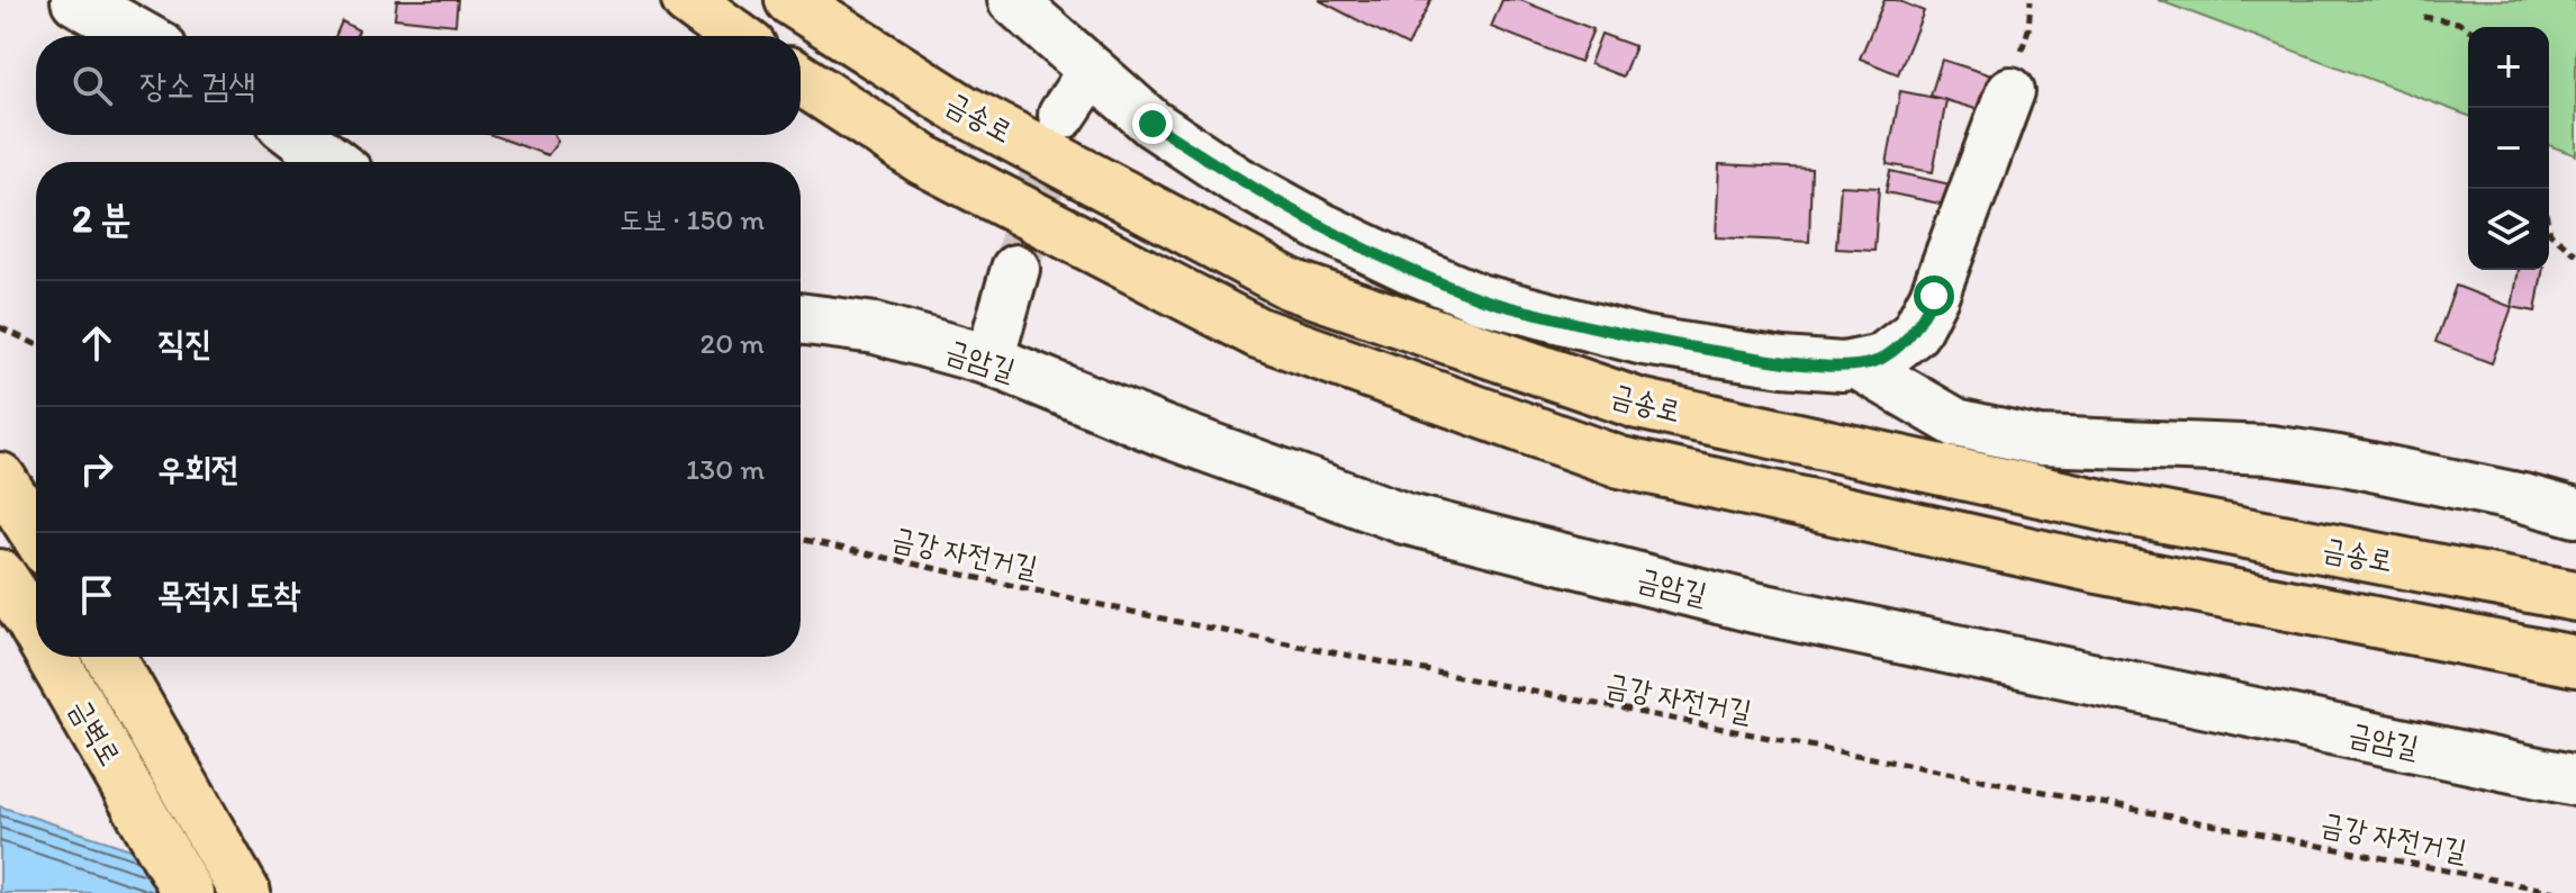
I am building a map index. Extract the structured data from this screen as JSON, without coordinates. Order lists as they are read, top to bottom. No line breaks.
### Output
{"streets":{"main road":["금송로","금벽로"],"street":["금암길"],"path":["금강 자전거길"]},"page":{"map_buttons":["+","−"],"search":"장소 검색","heading":["2 분","도보 · 150 m"],"list":[["직진","20 m"],["우회전","130 m"],"목적지 도착"]}}
